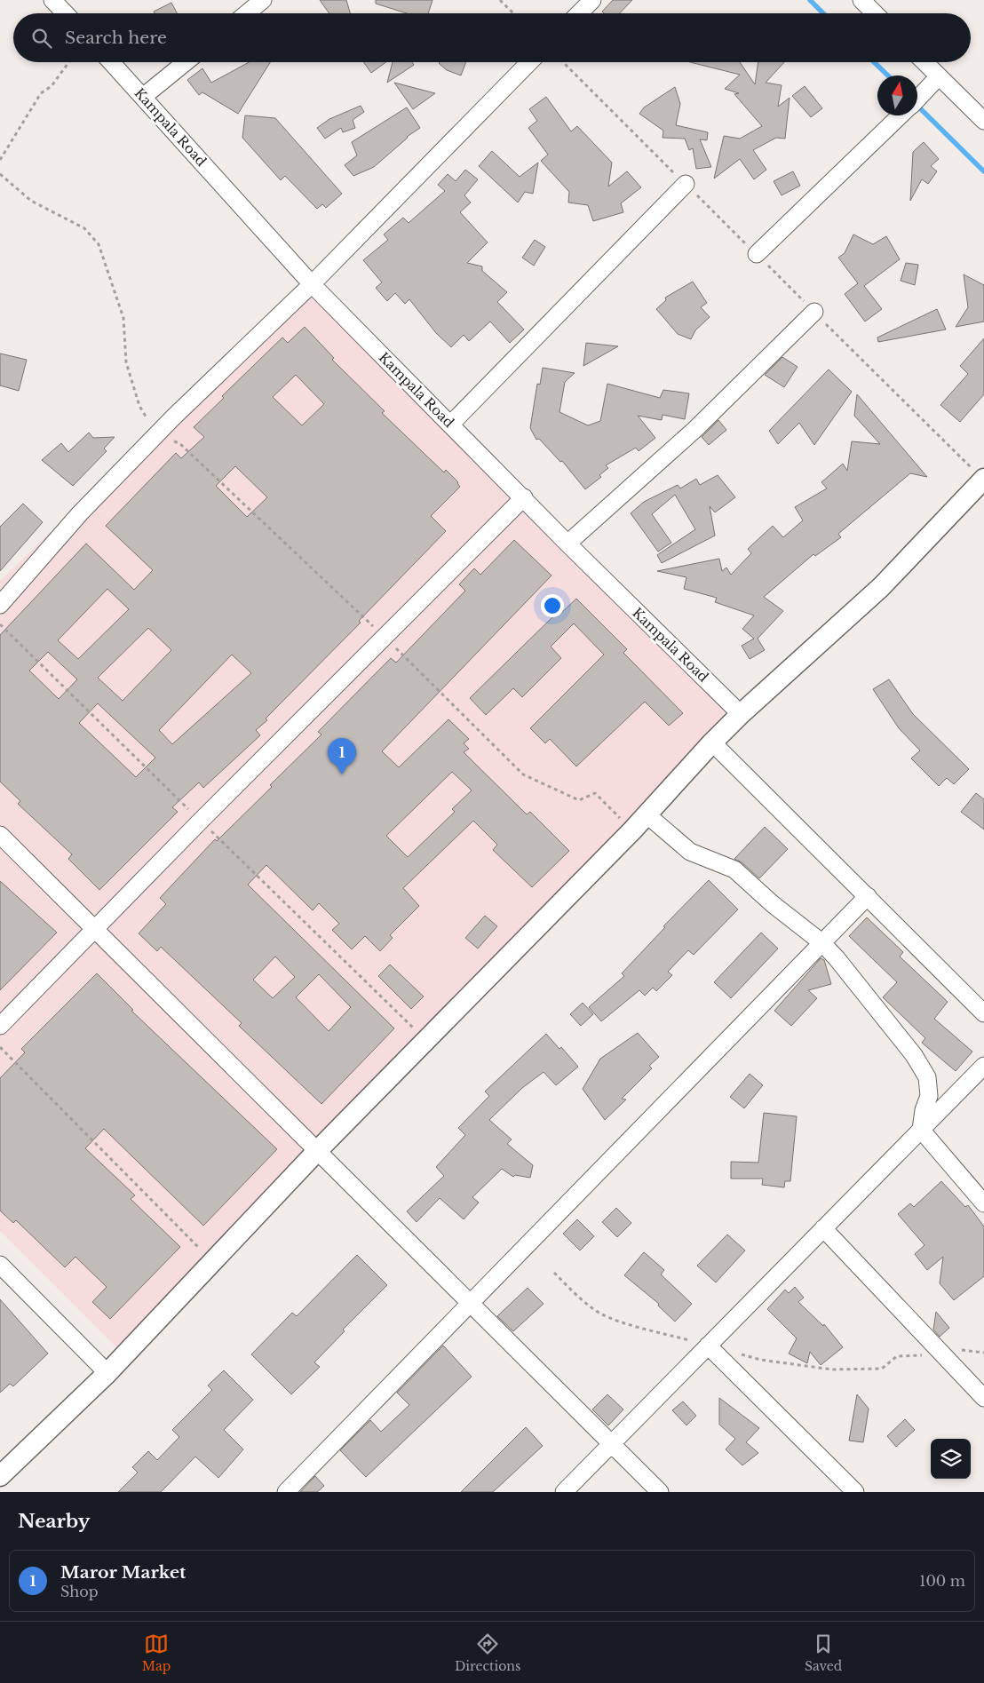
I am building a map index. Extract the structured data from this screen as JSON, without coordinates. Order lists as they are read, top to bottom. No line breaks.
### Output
{"streets":{"street":["Kampala Road"]},"north":"top","page":{"search":"Search here","pins":"1","heading":"Nearby","list":[{"mark":"1","name":"Maror Market","note":"Shop","value":"100 m"}],"nav":["Map","Directions","Saved"]}}
